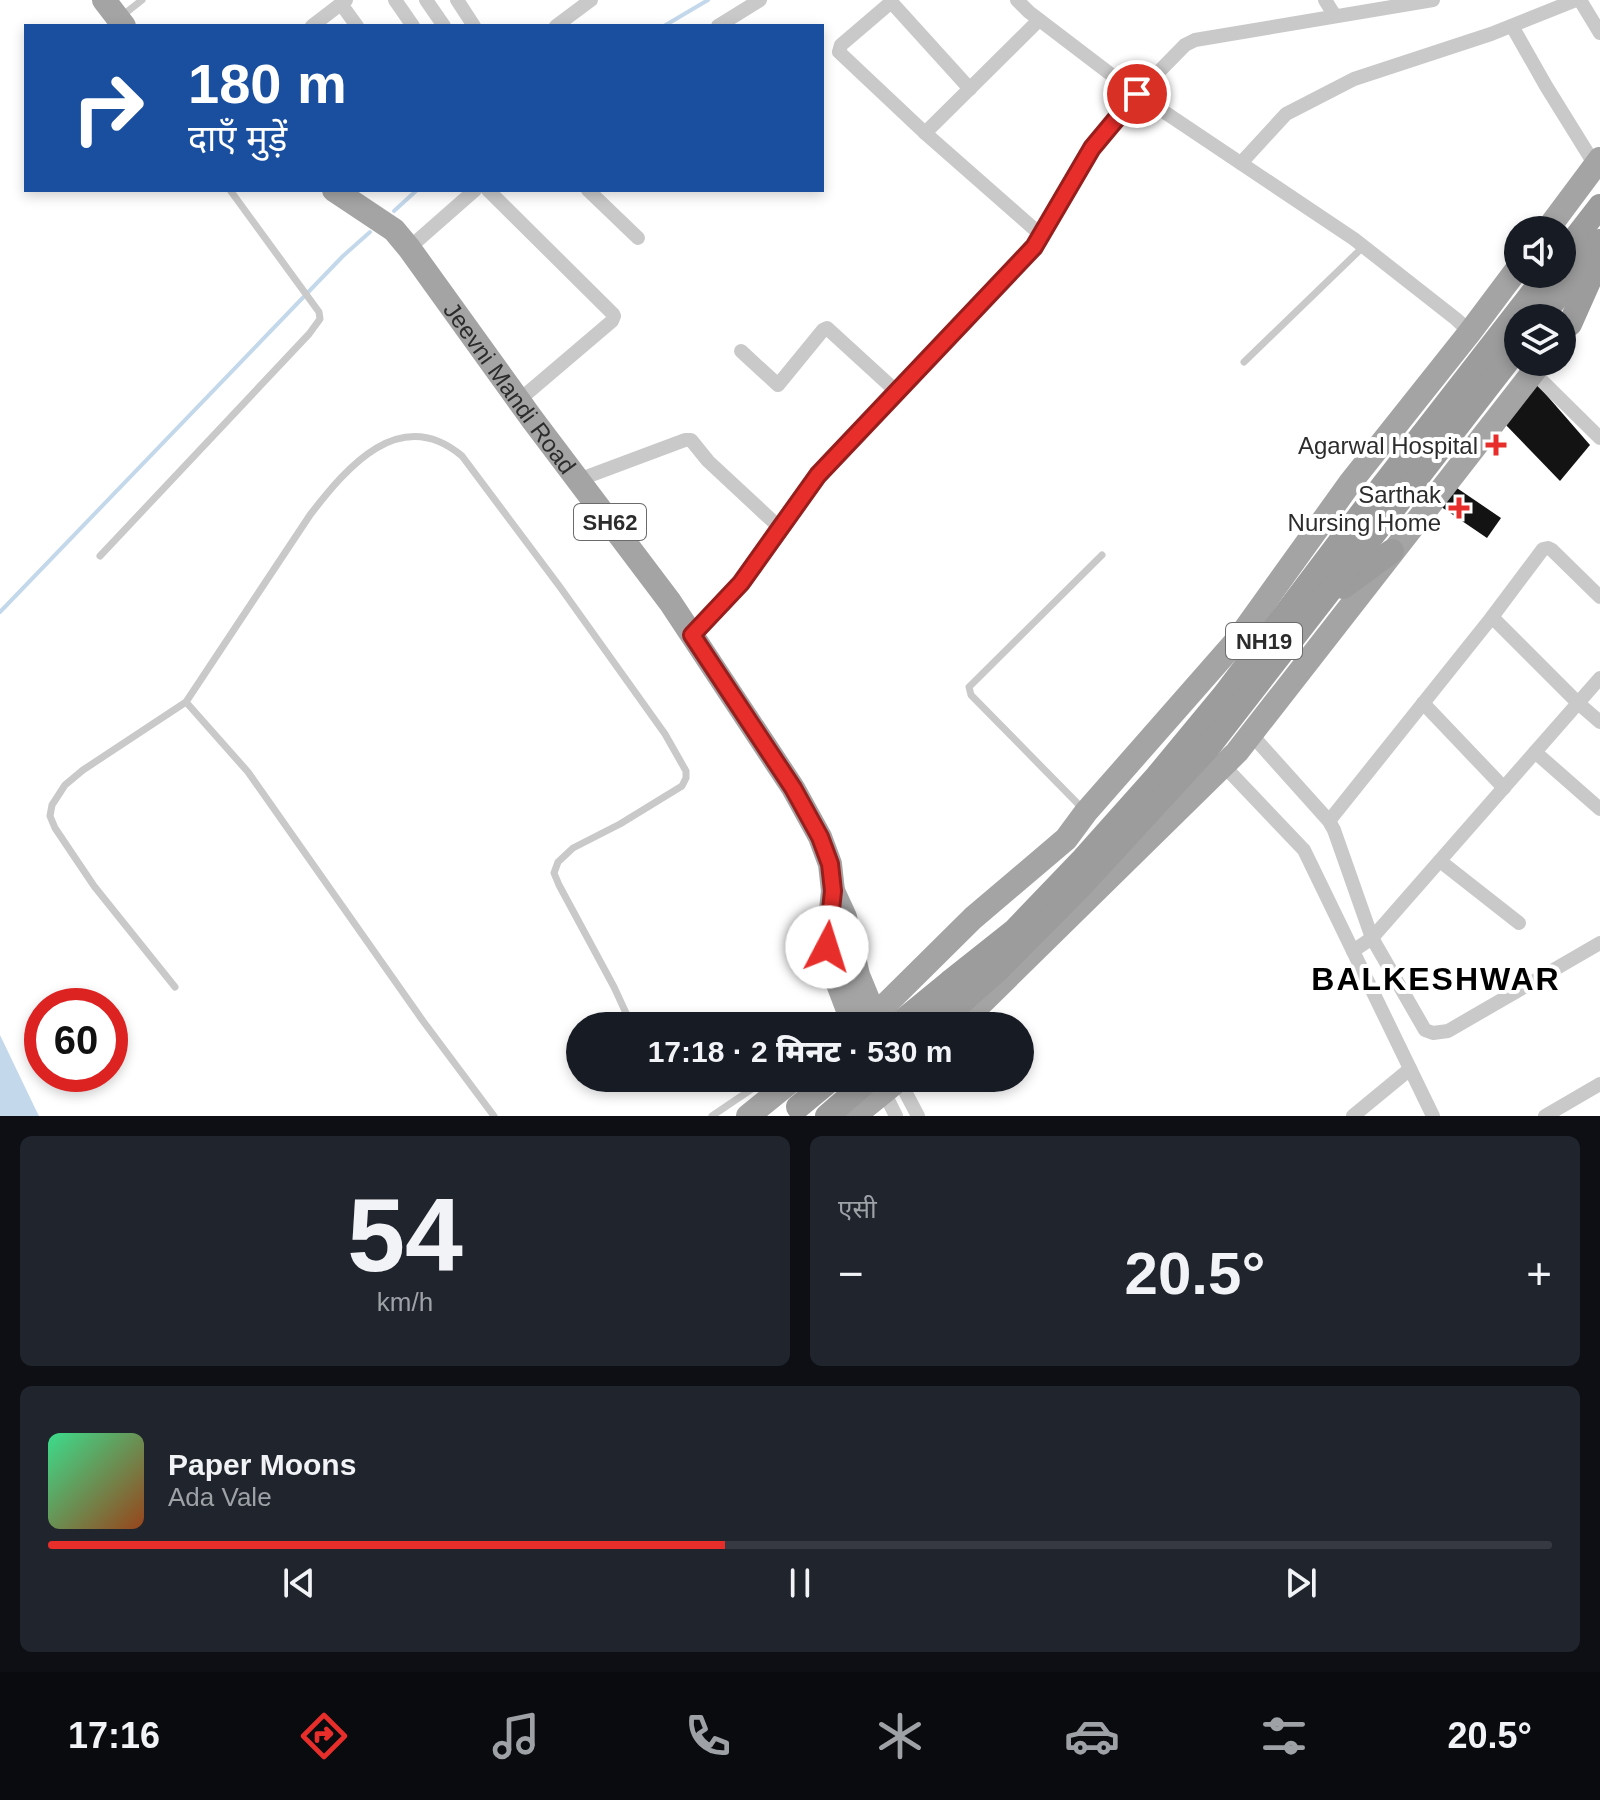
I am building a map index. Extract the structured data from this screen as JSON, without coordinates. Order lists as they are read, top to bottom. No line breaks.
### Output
{"streets":{"highway":["NH19"],"main road":["Jeevni Mandi Road","SH62"]},"districts":["BALKESHWAR"],"places":{"health":["Agarwal Hospital","Sarthak Nursing Home"]},"page":{"turn":["180 m","दाएँ मुड़ें"],"limit":"60","trip":"17:18 · 2 मिनट · 530 m","tile":[["54","km/h"],"एसी"],"heat":["−","20.5°","+"],"song":["Paper Moons","Ada Vale"],"tabs":["17:16","20.5°"]}}
